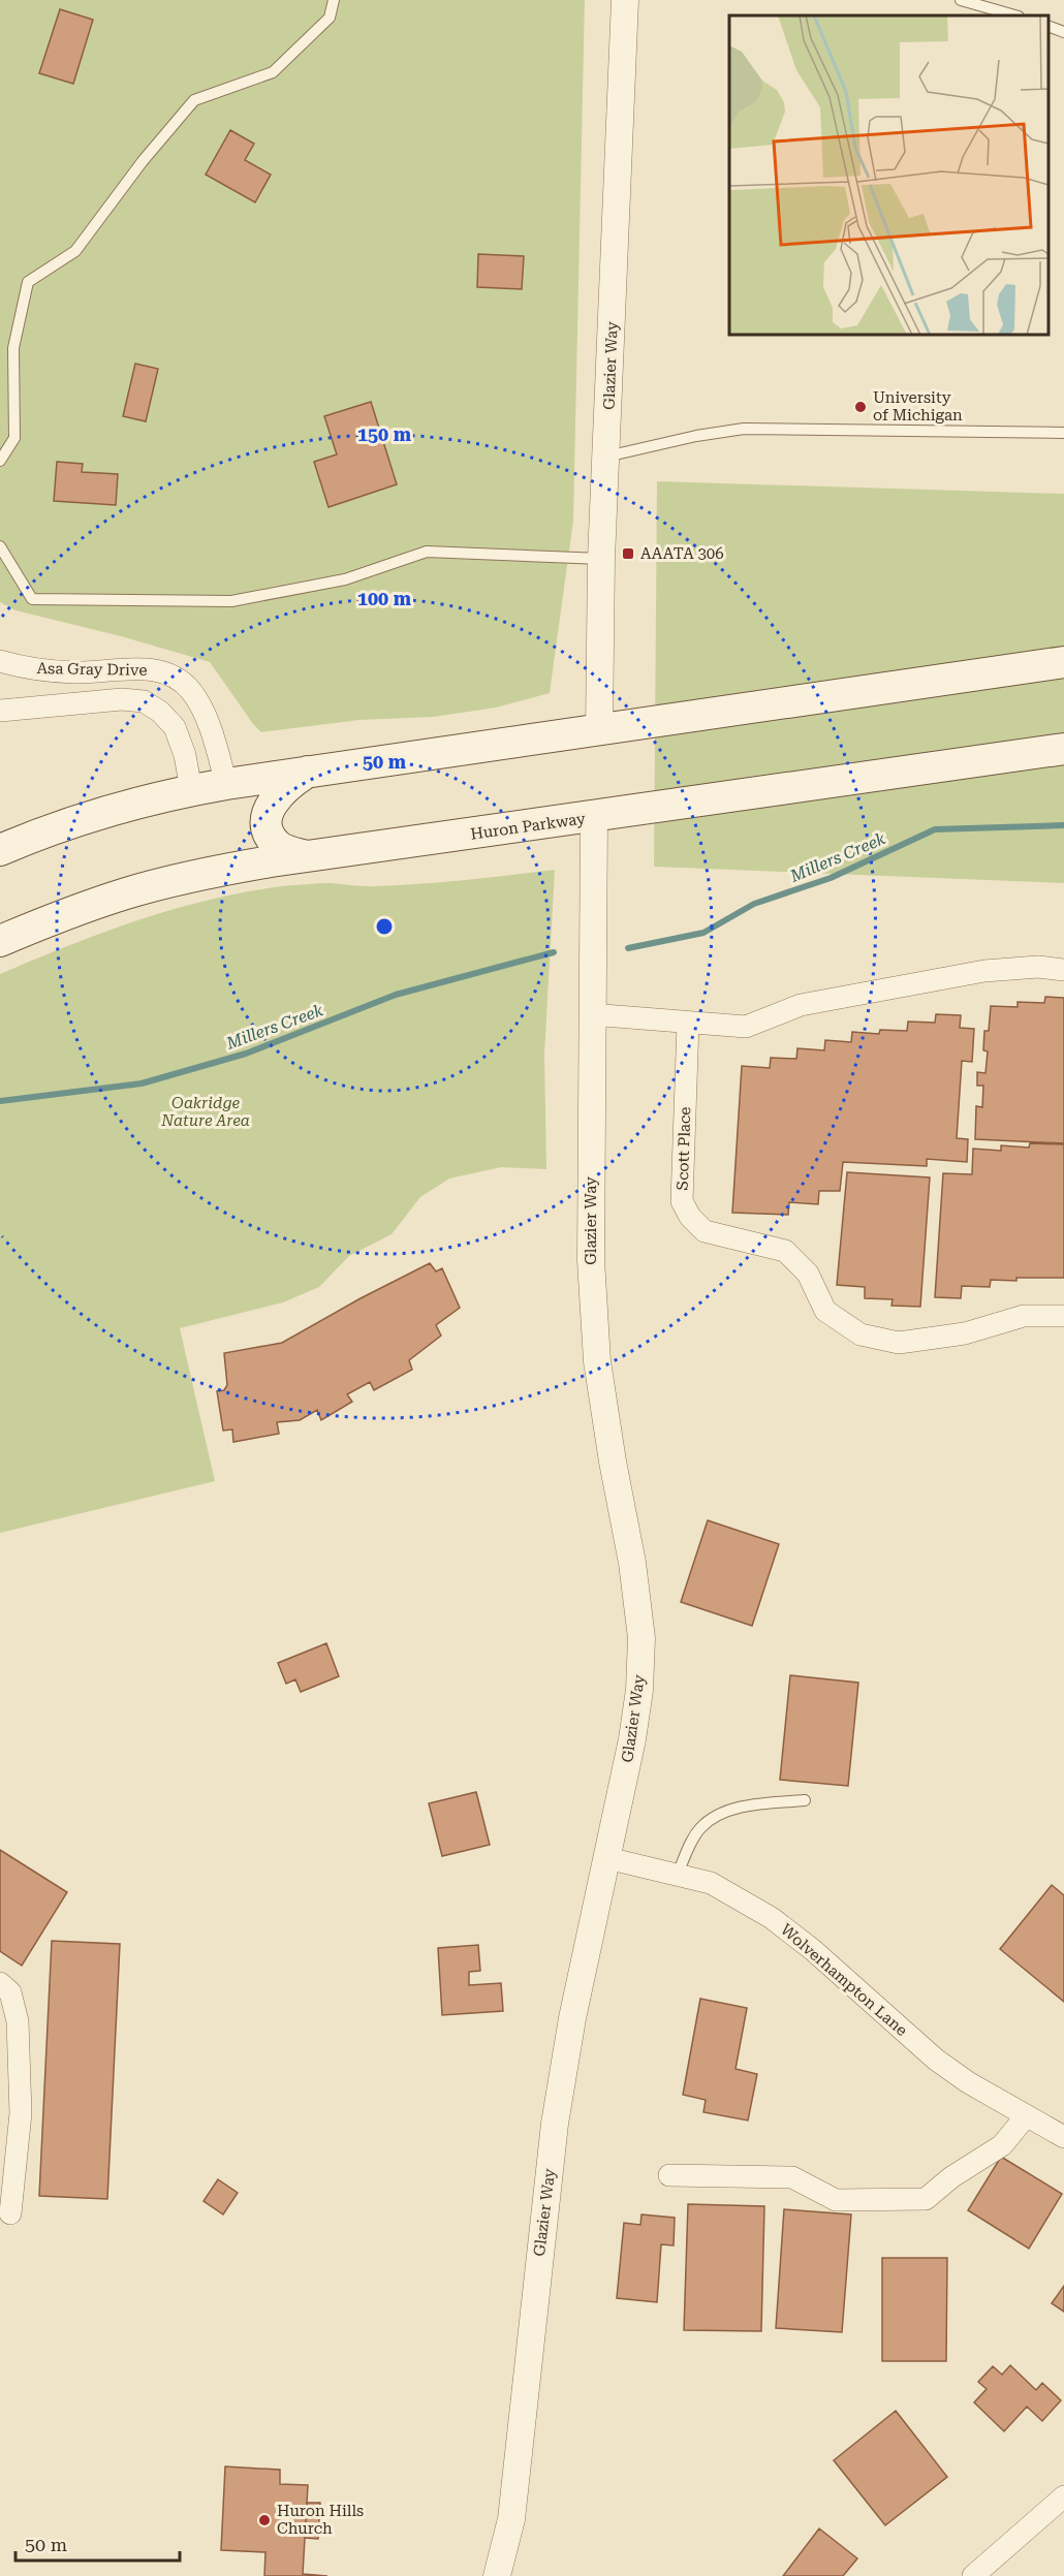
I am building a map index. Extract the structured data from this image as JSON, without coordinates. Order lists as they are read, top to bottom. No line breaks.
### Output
{"streets":{"main road":["Huron Parkway"],"street":["Glazier Way","Asa Gray Drive","Scott Place","Wolverhampton Lane"]},"crossings":[["Glazier Way","Huron Parkway"],["Glazier Way","Wolverhampton Lane"]],"water":["Millers Creek"],"parks":["Oakridge Nature Area"],"places":{"other":["University of Michigan","Huron Hills Church"],"transit":["AAATA 306"]},"scale_bar":"50 m","rings":["150 m","100 m","50 m"]}
